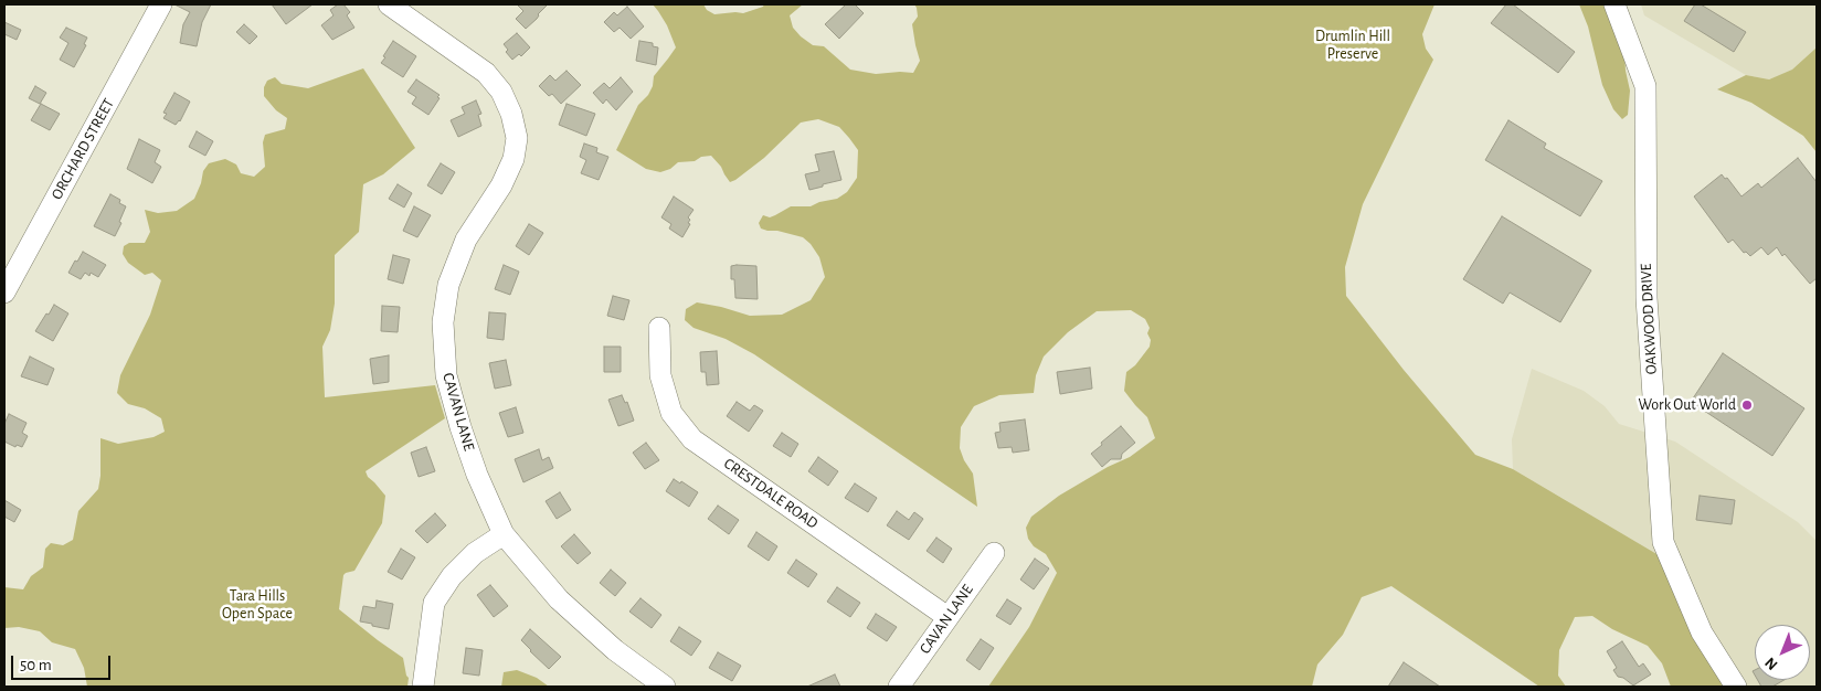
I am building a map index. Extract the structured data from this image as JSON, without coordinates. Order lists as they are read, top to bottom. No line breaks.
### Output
{"streets":{"street":["ORCHARD STREET","OAKWOOD DRIVE","CAVAN LANE","CRESTDALE ROAD"]},"crossings":[["CAVAN LANE","CRESTDALE ROAD"]],"parks":["Drumlin Hill Preserve","Tara Hills Open Space"],"places":["Work Out World"],"scale_bar":"50 m","north":"bottom left"}
